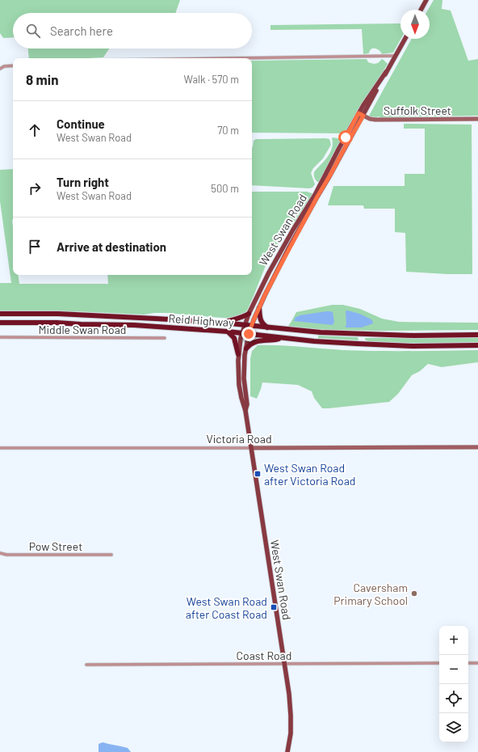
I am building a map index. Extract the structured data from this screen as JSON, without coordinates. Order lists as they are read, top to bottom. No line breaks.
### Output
{"streets":{"highway":["Reid Highway"],"main road":["West Swan Road"],"street":["Suffolk Street","Middle Swan Road","Victoria Road","Pow Street","Coast Road"]},"crossings":[["Suffolk Street","West Swan Road"],["West Swan Road","Reid Highway"],["West Swan Road","Victoria Road"],["West Swan Road","Coast Road"]],"places":{"transit":["West Swan Road after Victoria Road","West Swan Road after Coast Road"],"other":["Caversham Primary School"]},"north":"bottom","page":{"search":"Search here","heading":["8 min","Walk · 570 m"],"list":[["Continue","West Swan Road","70 m"],["Turn right","West Swan Road","500 m"],"Arrive at destination"],"map_buttons":["+","−"]}}
